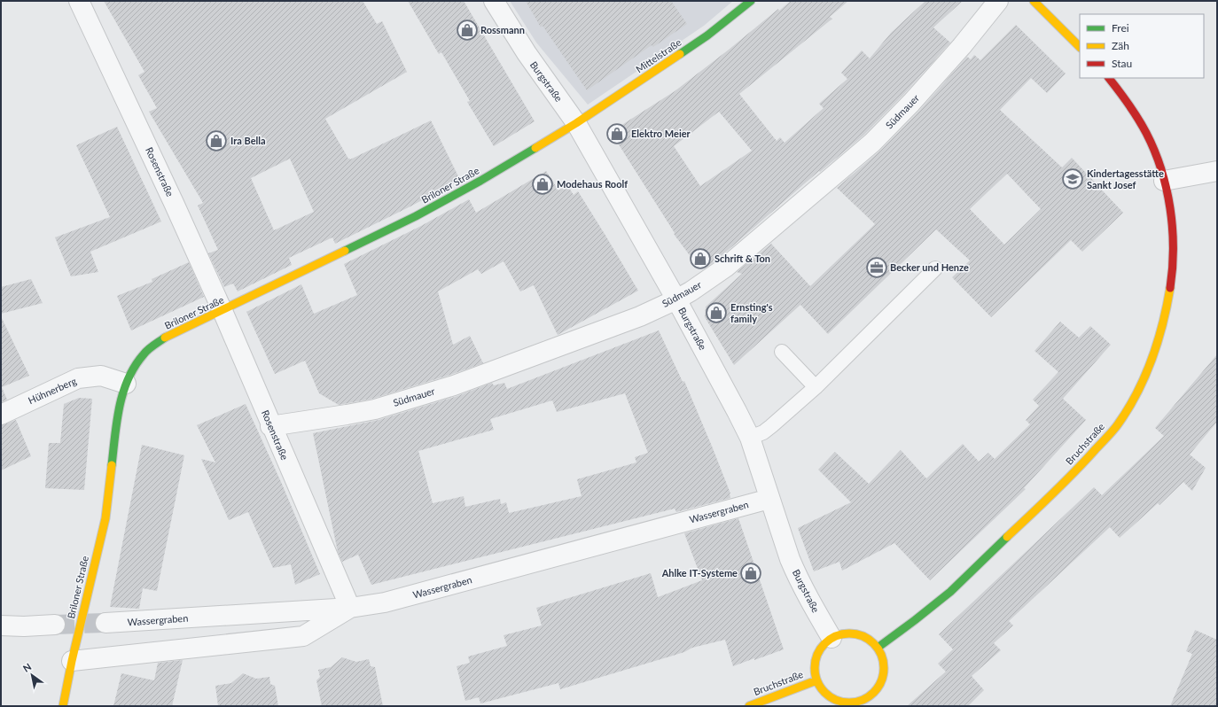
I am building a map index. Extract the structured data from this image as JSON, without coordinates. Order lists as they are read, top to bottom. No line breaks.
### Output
{"streets":{"main road":["Mittelstraße","Briloner Straße","Bruchstraße"],"street":["Burgstraße","Südmauer","Rosenstraße","Hühnerberg","Wassergraben"]},"crossings":[["Mittelstraße","Burgstraße"],["Mittelstraße","Briloner Straße"],["Burgstraße","Südmauer"],["Burgstraße","Briloner Straße"],["Burgstraße","Bruchstraße"],["Burgstraße","Wassergraben"],["Südmauer","Rosenstraße"],["Rosenstraße","Briloner Straße"],["Rosenstraße","Wassergraben"],["Briloner Straße","Hühnerberg"]],"places":{"shop":["Rossmann","Elektro Meier","Ira Bella","Modehaus Roolf","Schrift & Ton","Ernsting's family","Ahlke IT-Systeme"],"school or university":["Kindertagesstätte Sankt Josef"],"office":["Becker und Henze"]},"legend":["Frei","Zäh","Stau"],"north":"top left"}
